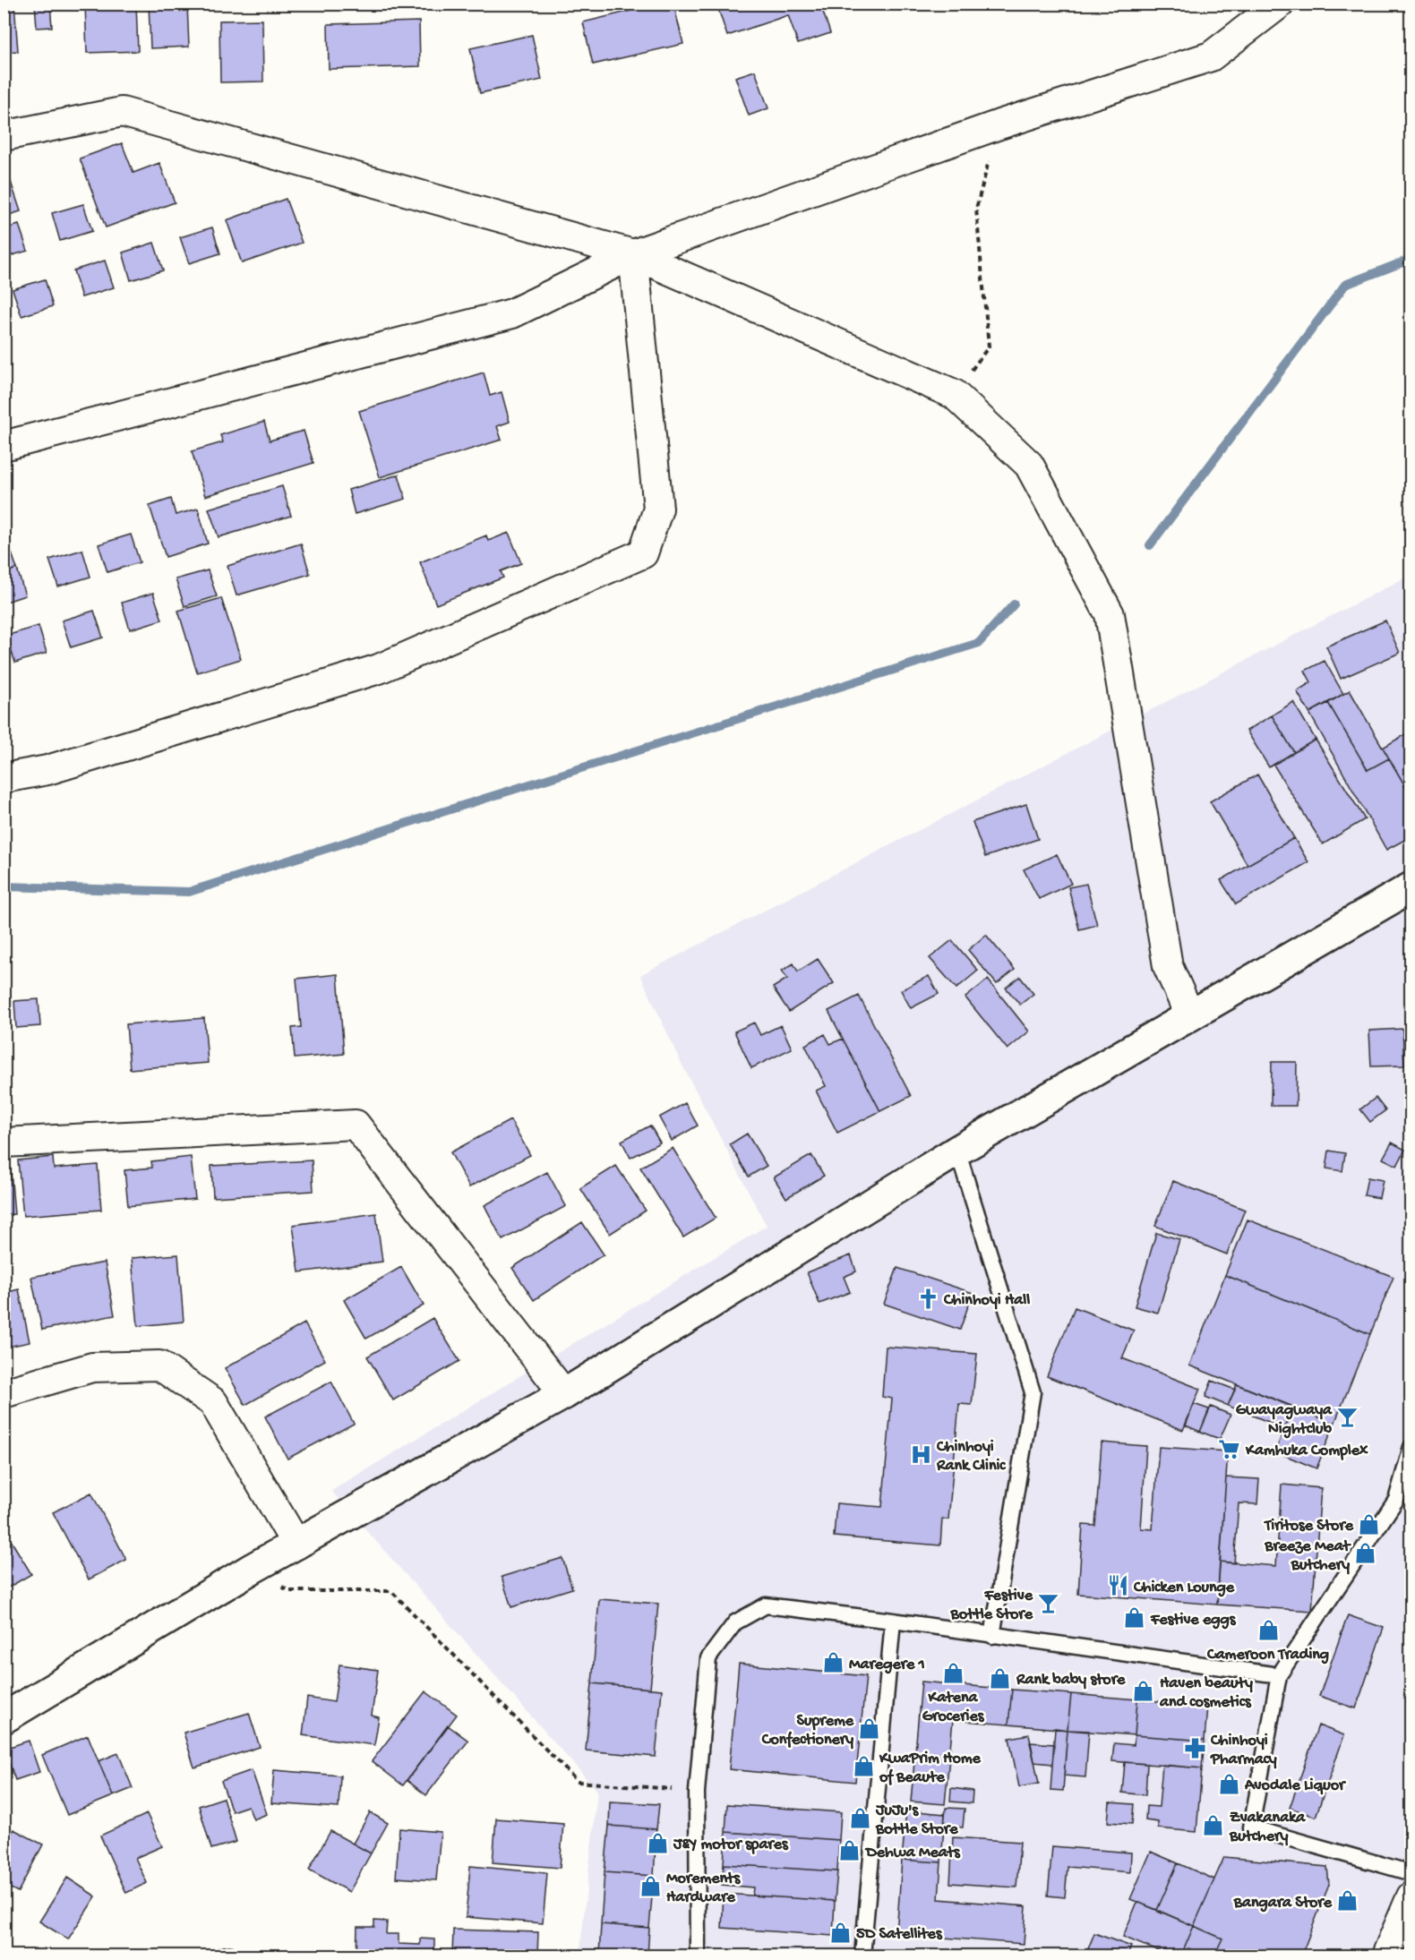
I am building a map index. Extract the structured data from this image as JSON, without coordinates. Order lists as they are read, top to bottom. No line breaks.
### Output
{"places":{"church":["Chinhoyi Hall"],"bar":["Gwayagwaya Nightclub","Festive Bottle Store"],"supermarket":["Kamhuka Complex"],"hospital":["Chinhoyi Rank Clinic"],"shop":["Tiritose Store","Breeze Meat Butchery","Festive eggs","Cameroon Trading","Maregere 1","Katena Groceries","Rank baby store","Haven beauty and cosmetics","Supreme Confectionery","KwaPrim Home of Beaute","Avodale Liquor","JuJu's Bottle Store","Zvakanaka Butchery","J&Y motor spares","Dehwa Meats","Morements Hardware","Bangara Store","5D Satellites"],"restaurant":["Chicken Lounge"],"pharmacy":["Chinhoyi Pharmacy"]}}
